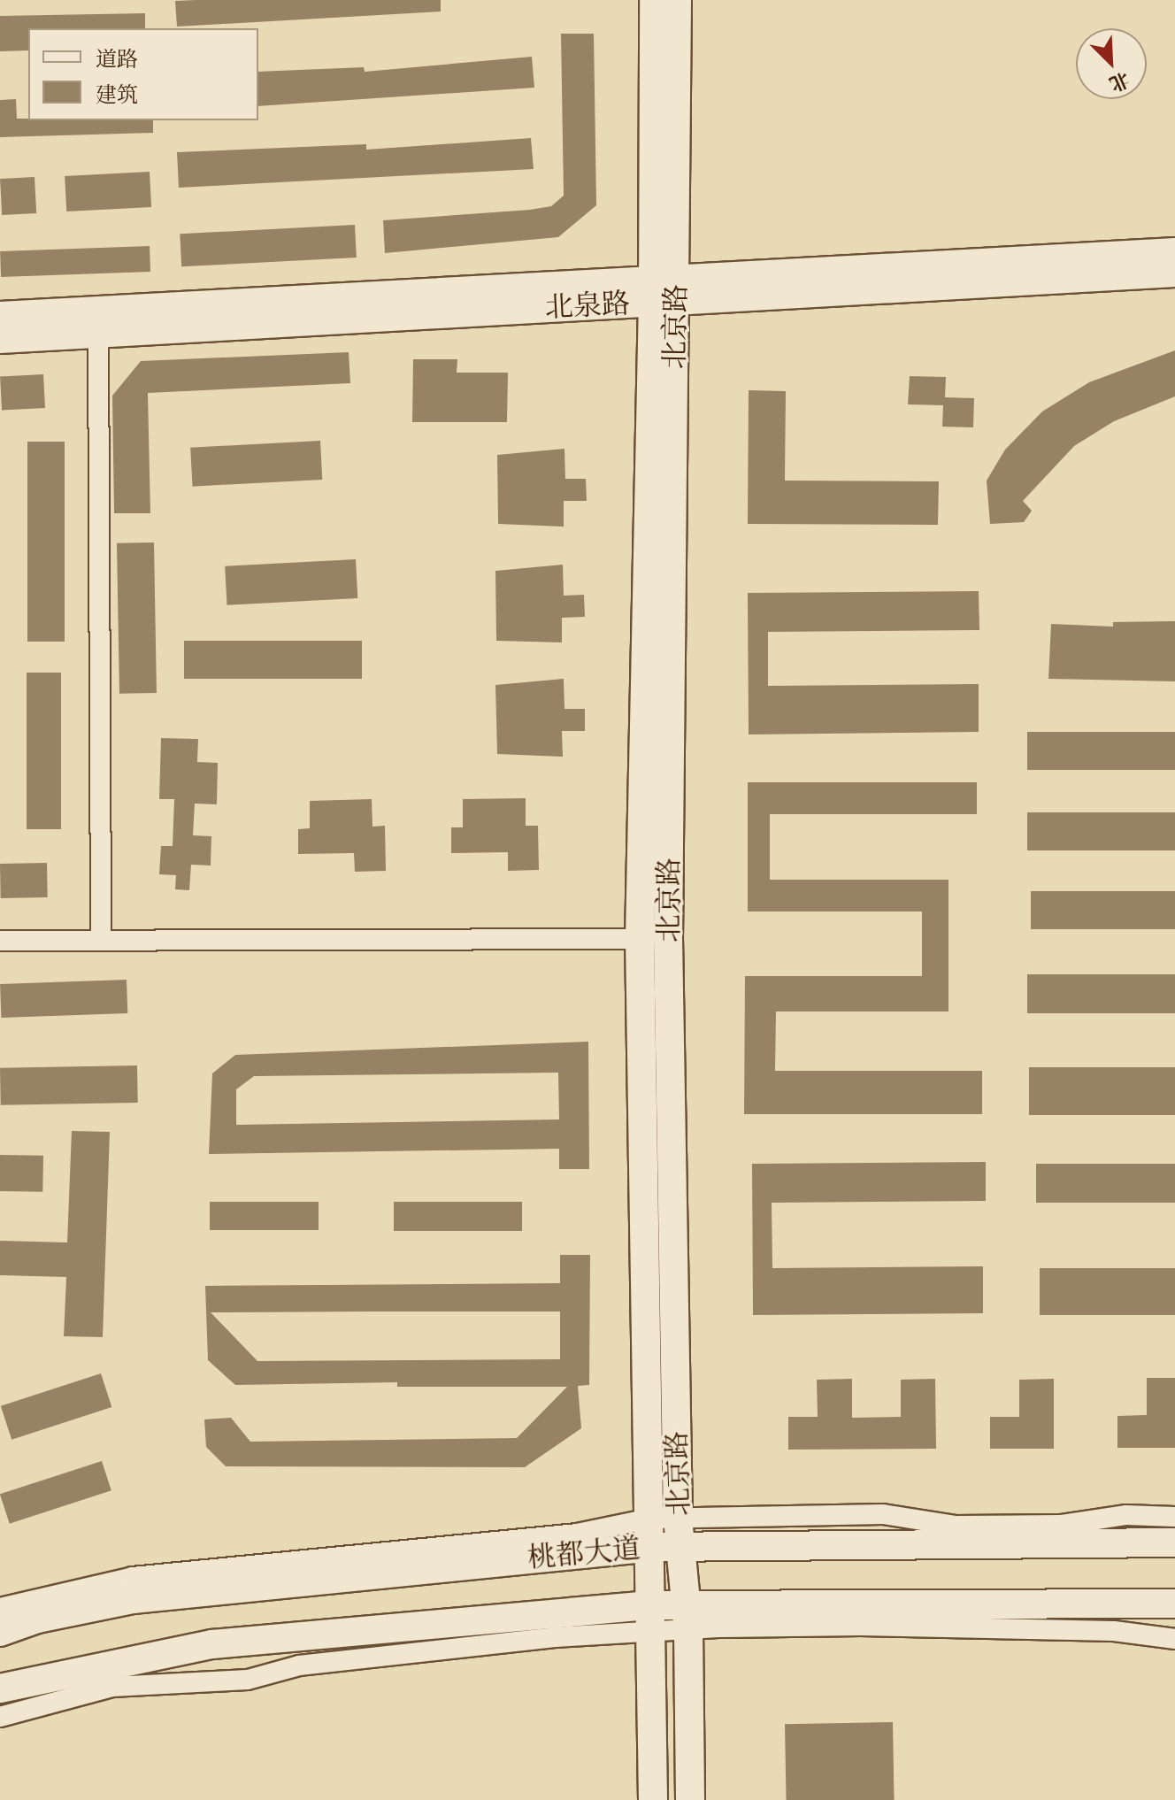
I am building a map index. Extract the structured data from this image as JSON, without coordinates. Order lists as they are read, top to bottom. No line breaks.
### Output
{"streets":{"main road":["北泉路","北京路","桃都大道"]},"crossings":[["北泉路","北京路"],["北京路","桃都大道"]],"legend":["道路","建筑"],"north":"bottom right"}
